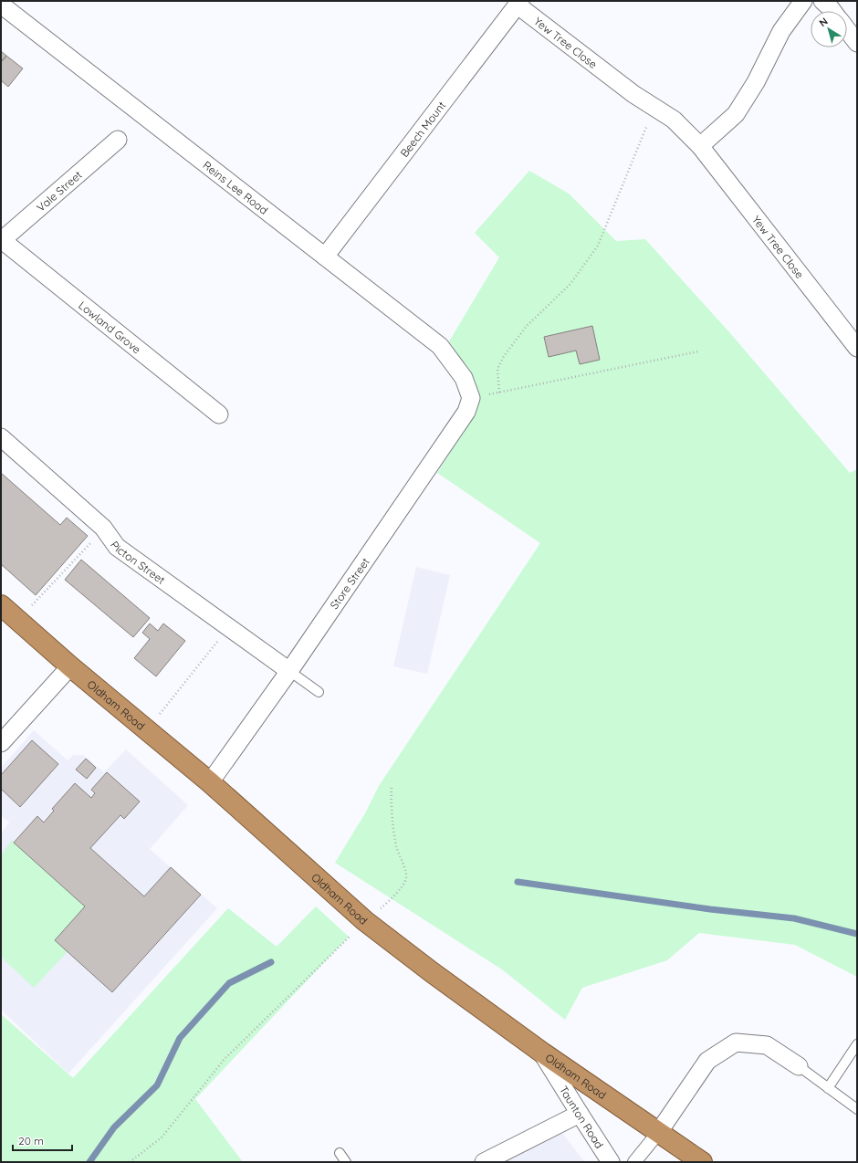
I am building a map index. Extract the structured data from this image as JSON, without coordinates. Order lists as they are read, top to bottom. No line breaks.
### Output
{"streets":{"highway":["Oldham Road"],"street":["Yew Tree Close","Beech Mount","Reins Lee Road","Vale Street","Lowland Grove","Picton Street","Store Street","Taunton Road"]},"crossings":[["Yew Tree Close","Beech Mount"],["Beech Mount","Reins Lee Road"],["Reins Lee Road","Store Street"],["Vale Street","Lowland Grove"],["Picton Street","Store Street"],["Store Street","Oldham Road"],["Oldham Road","Taunton Road"]],"scale_bar":"20 m","north":"top left"}
